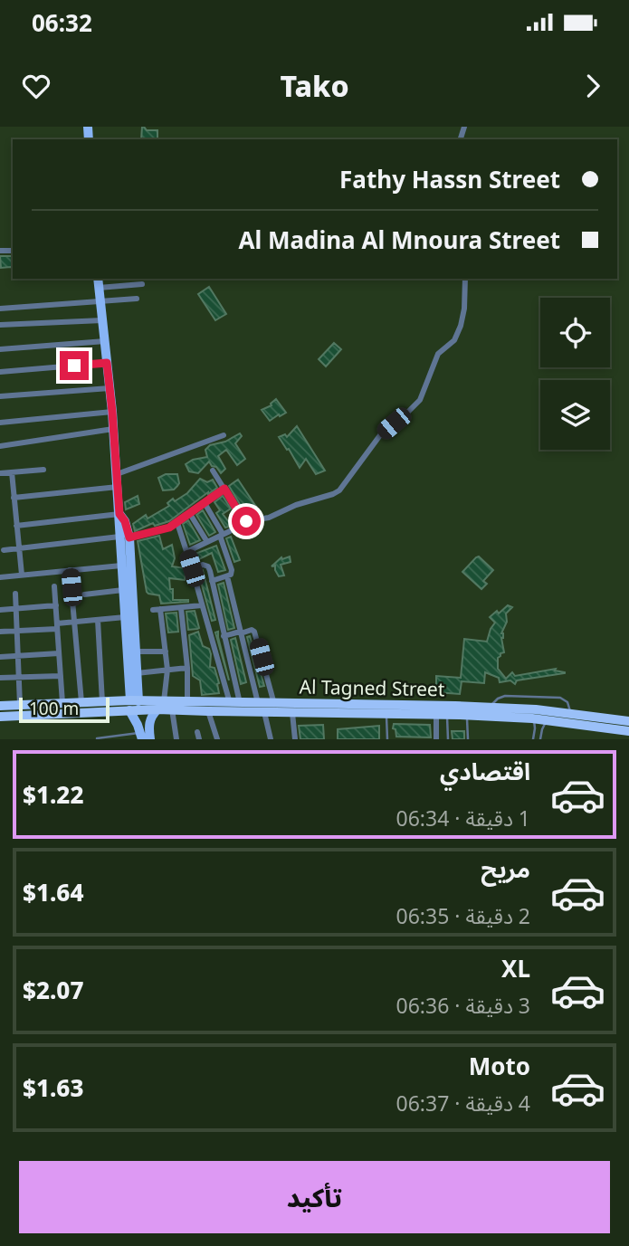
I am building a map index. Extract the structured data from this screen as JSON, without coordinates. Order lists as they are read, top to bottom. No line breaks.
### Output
{"streets":{"highway":["Al Tagned Street"]},"scale_bar":"100 m","page":{"status":"06:32","header":"Tako","banner":["Fathy Hassn Street","Al Madina Al Mnoura Street"],"scale":"100 m","list":[{"name":"اقتصادي","note":"1 دقيقة · 06:34","value":"$1.22"},{"name":"مريح","note":"2 دقيقة · 06:35","value":"$1.64"},{"name":"XL","note":"3 دقيقة · 06:36","value":"$2.07"},{"name":"Moto","note":"4 دقيقة · 06:37","value":"$1.63"}],"buttons":"تأكيد"}}
